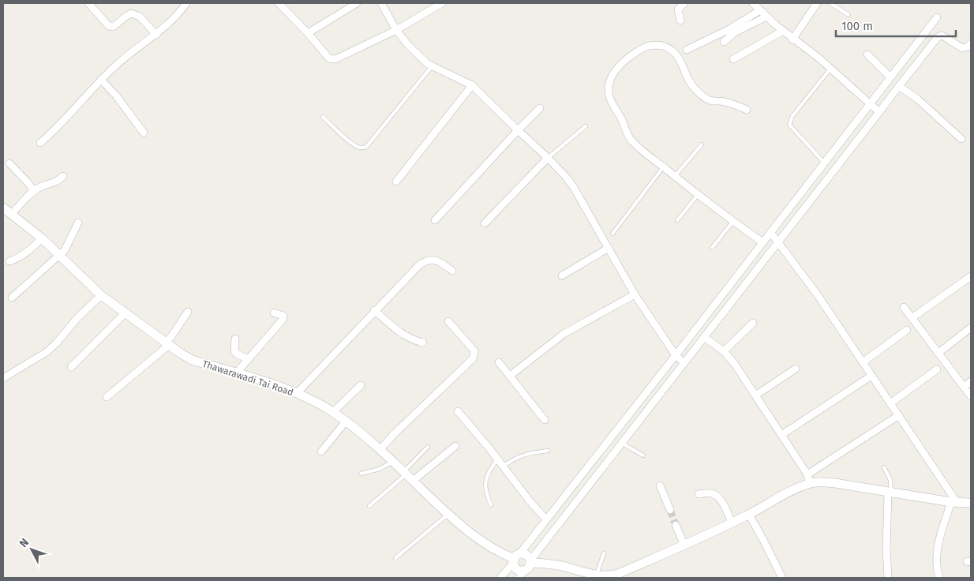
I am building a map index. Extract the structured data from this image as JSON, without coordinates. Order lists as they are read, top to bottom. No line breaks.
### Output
{"streets":{"street":["Thawarawadi Tai Road"]},"scale_bar":"100 m","north":"top left"}
